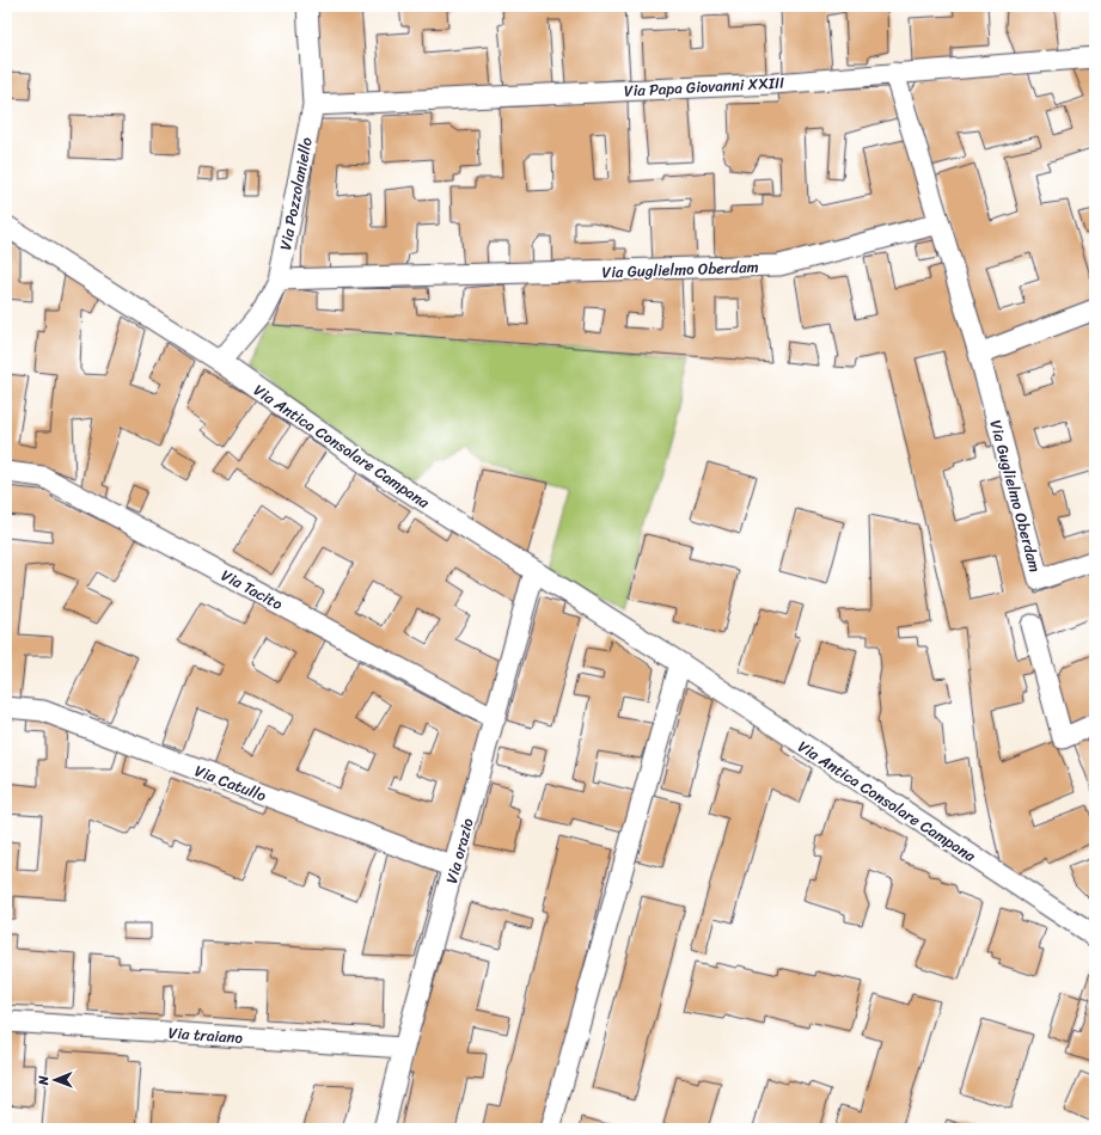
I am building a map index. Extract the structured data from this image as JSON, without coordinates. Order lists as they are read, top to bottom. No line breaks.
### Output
{"streets":{"street":["Via Papa Giovanni XXIII","Via Pozzolaniello","Via Guglielmo Oberdam","Via Antica Consolare Campana","Via Tacito","Via Catullo","Via orazio","Via traiano"]},"crossings":[["Via Papa Giovanni XXIII","Via Pozzolaniello"],["Via Pozzolaniello","Via Guglielmo Oberdam"],["Via Pozzolaniello","Via Antica Consolare Campana"],["Via Antica Consolare Campana","Via orazio"],["Via Tacito","Via orazio"],["Via Catullo","Via orazio"],["Via orazio","Via traiano"]],"north":"left"}
